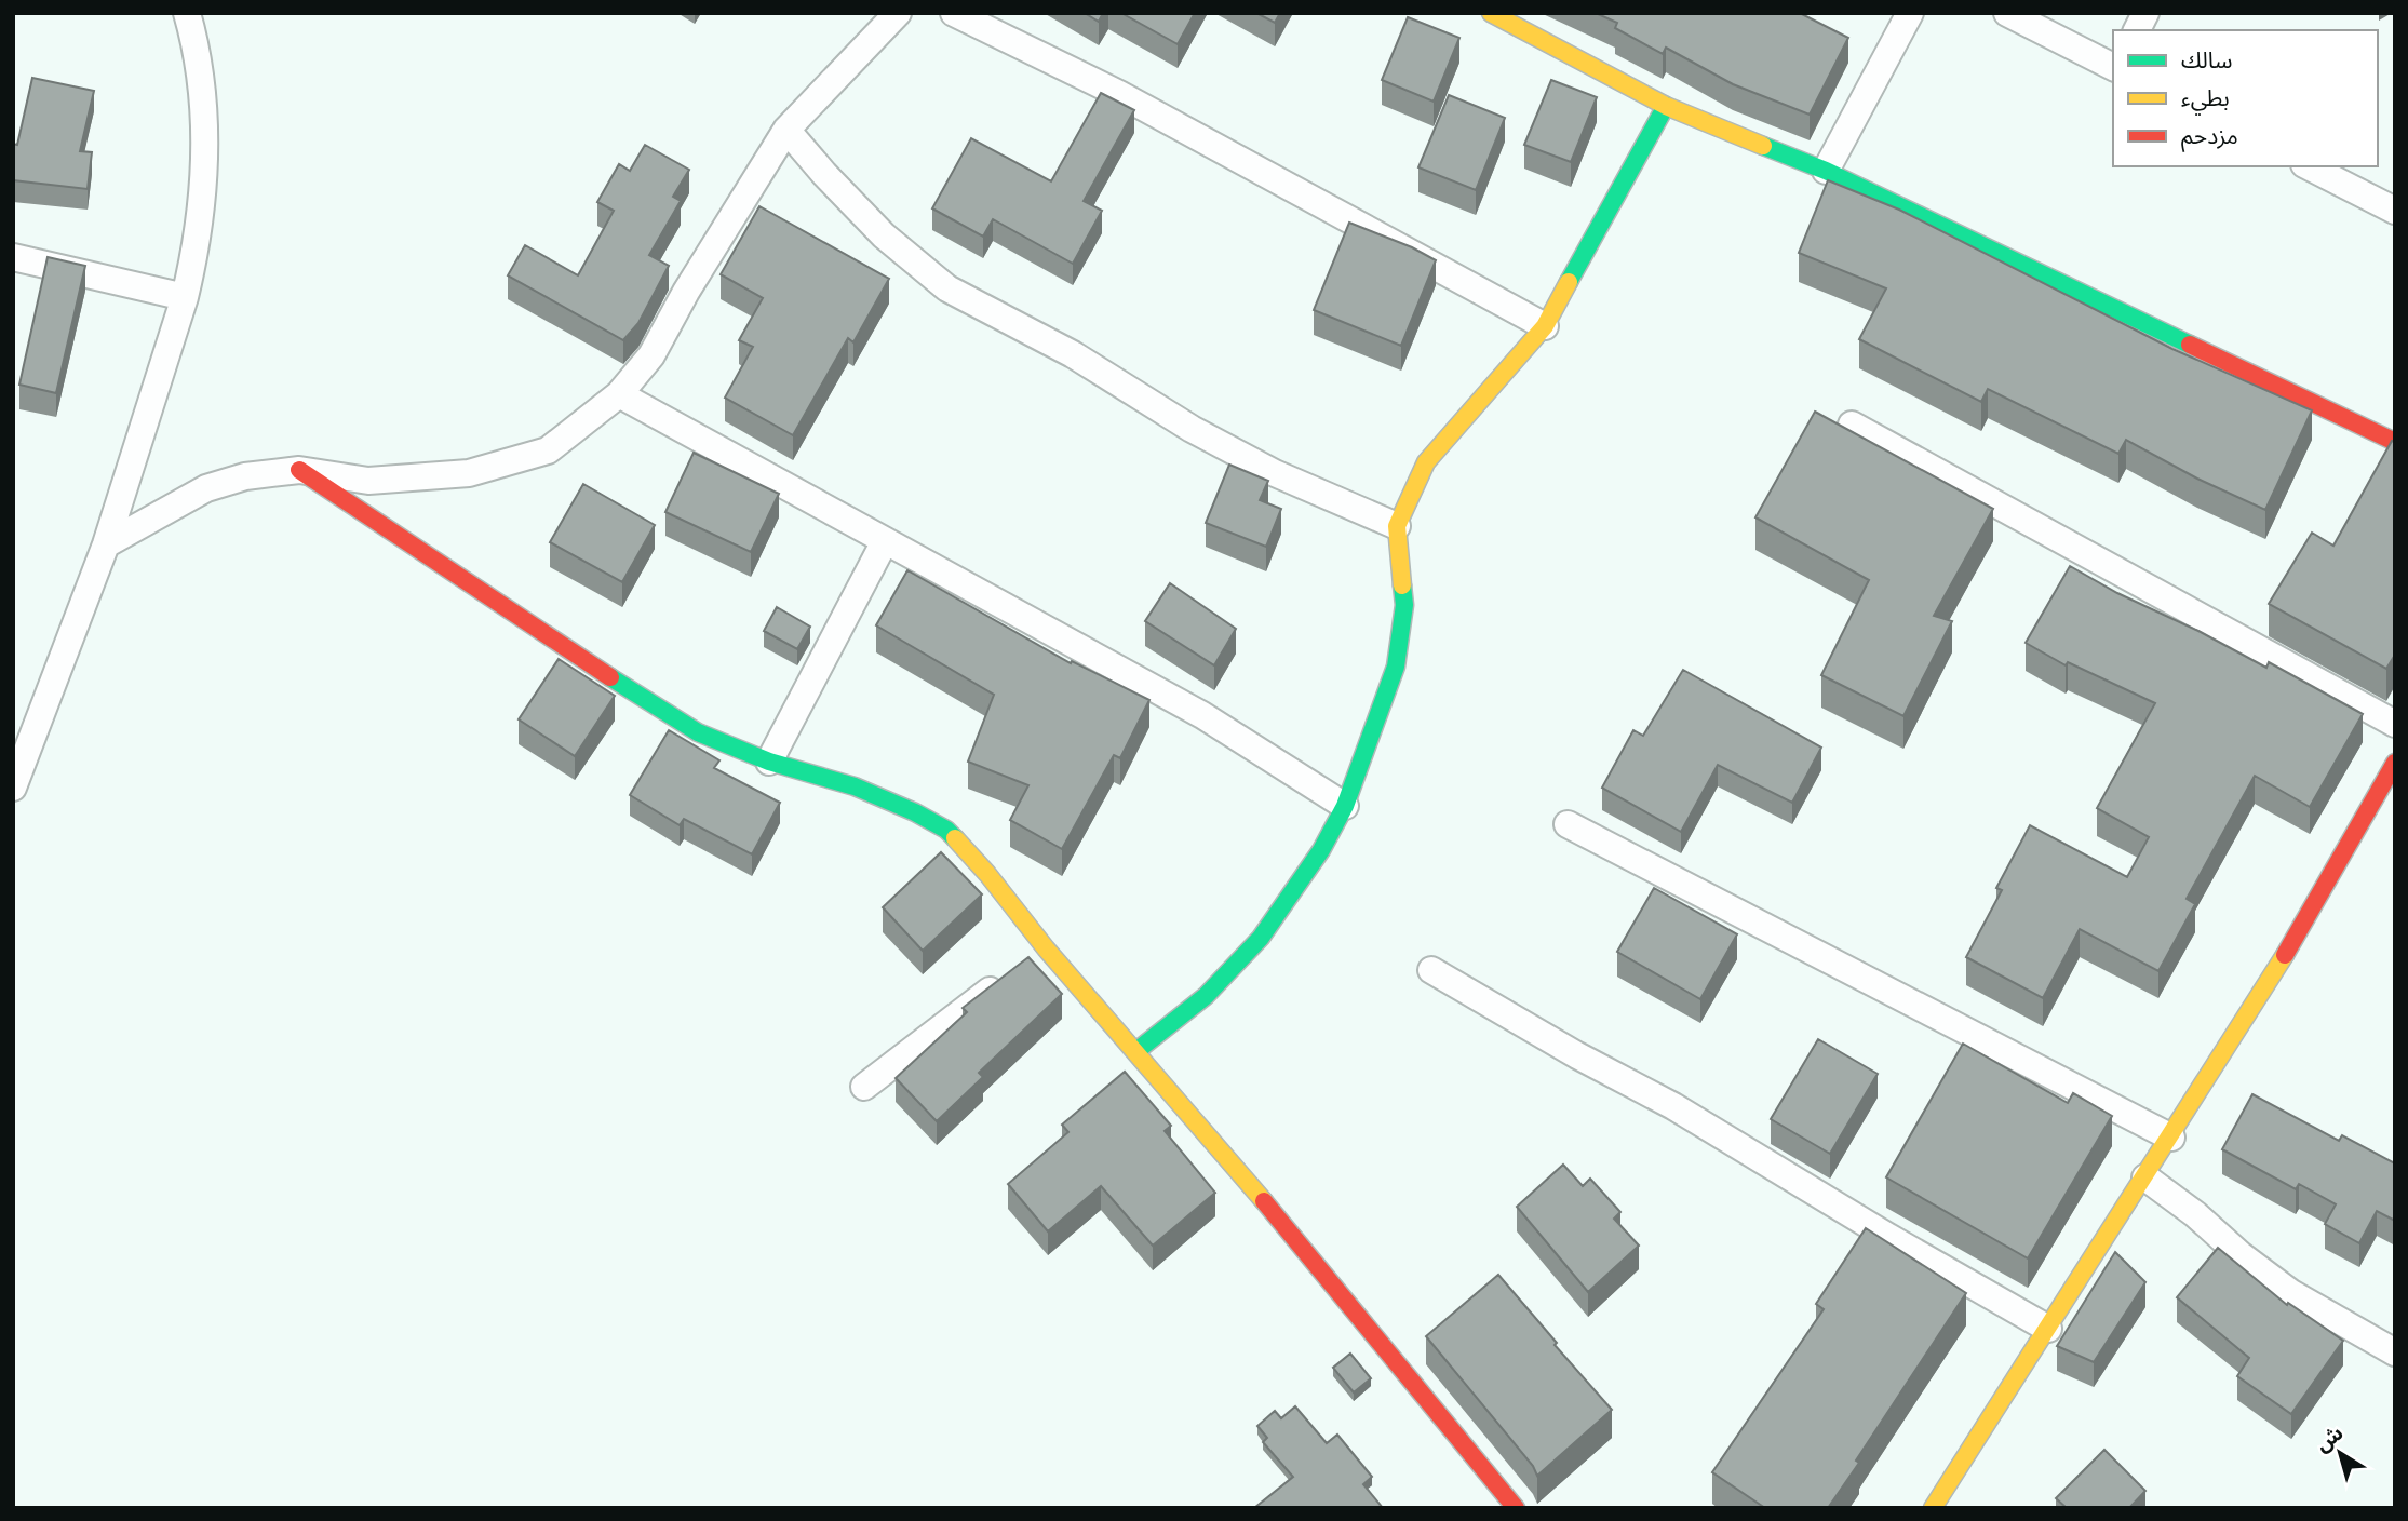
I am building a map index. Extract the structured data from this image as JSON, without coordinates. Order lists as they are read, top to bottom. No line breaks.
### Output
{"legend":["سالك","بطيء","مزدحم"],"north":"top left"}
